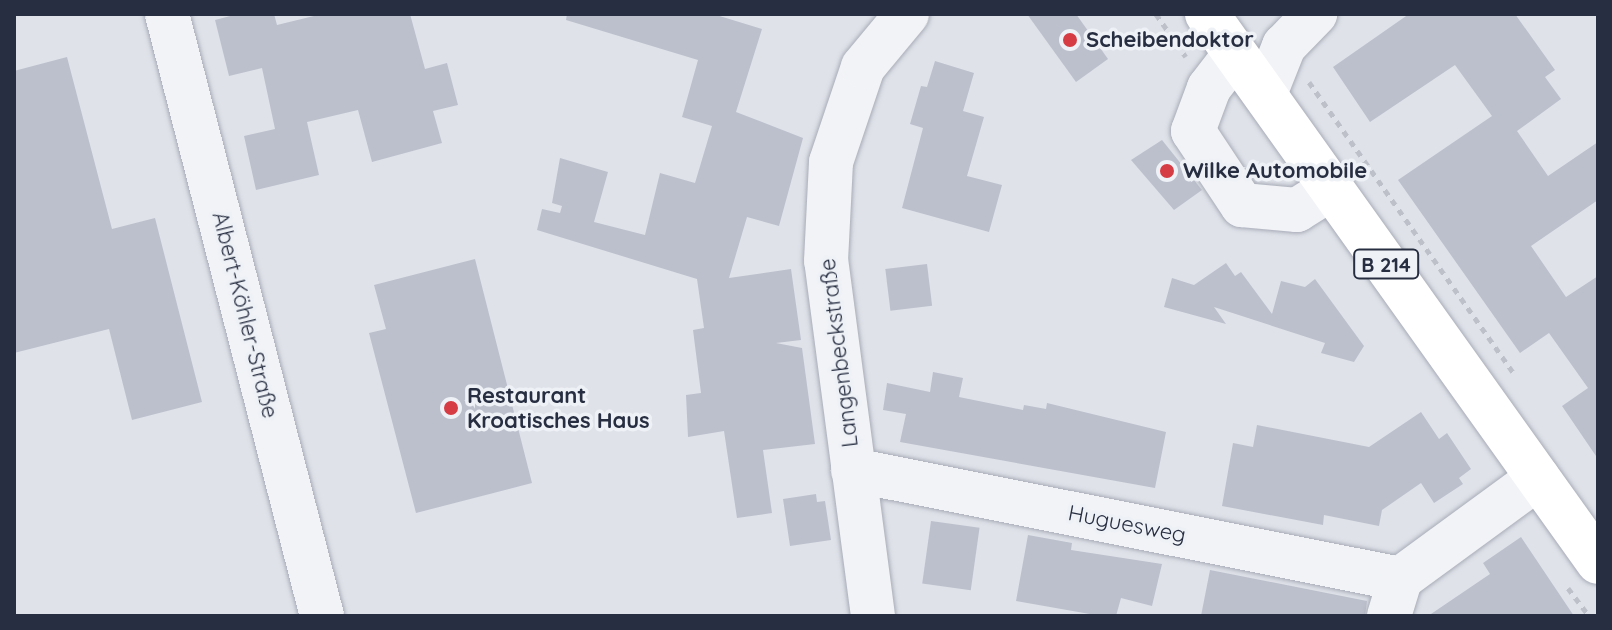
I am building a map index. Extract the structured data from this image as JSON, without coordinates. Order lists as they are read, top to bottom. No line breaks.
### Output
{"streets":{"main road":["B 214"],"street":["Albert-Köhler-Straße","Langenbeckstraße","Huguesweg"]},"crossings":[["Langenbeckstraße","Huguesweg"]],"places":["Scheibendoktor","Wilke Automobile","Restaurant Kroatisches Haus"]}
